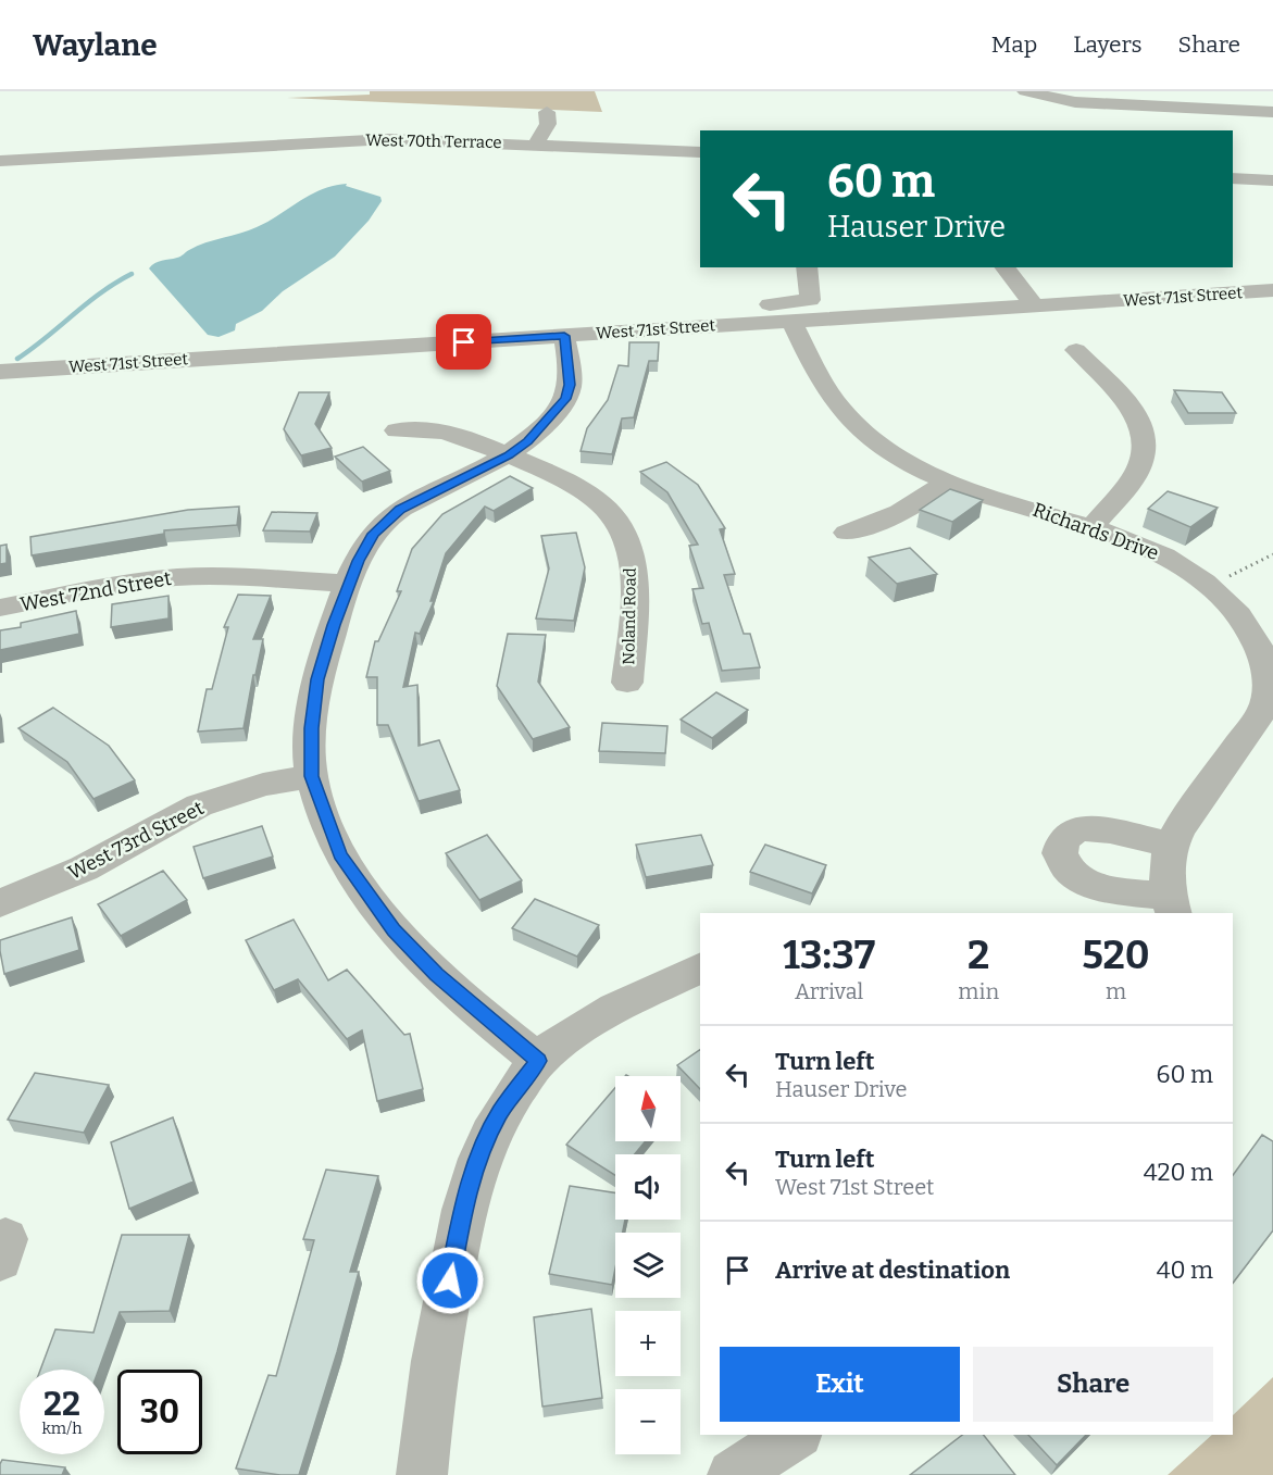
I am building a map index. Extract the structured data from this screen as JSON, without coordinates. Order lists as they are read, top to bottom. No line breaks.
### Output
{"streets":{"street":["West 70th Terrace","West 71st Street","Richards Drive","West 72nd Street","Noland Road","West 73rd Street"]},"crossings":[["West 71st Street","Richards Drive"]],"north":"top","page":{"header":"Waylane","nav":["Map","Layers","Share"],"turn":["60 m","Hauser Drive"],"eta":["13:37","Arrival","2","min","520","m"],"list":[{"name":"Turn left","note":"Hauser Drive","value":"60 m"},{"name":"Turn left","note":"West 71st Street","value":"420 m"},{"name":"Arrive at destination","value":"40 m"}],"map_buttons":["+","−"],"buttons":["Exit","Share"],"speed":"22 km/h","limit":"30"}}
